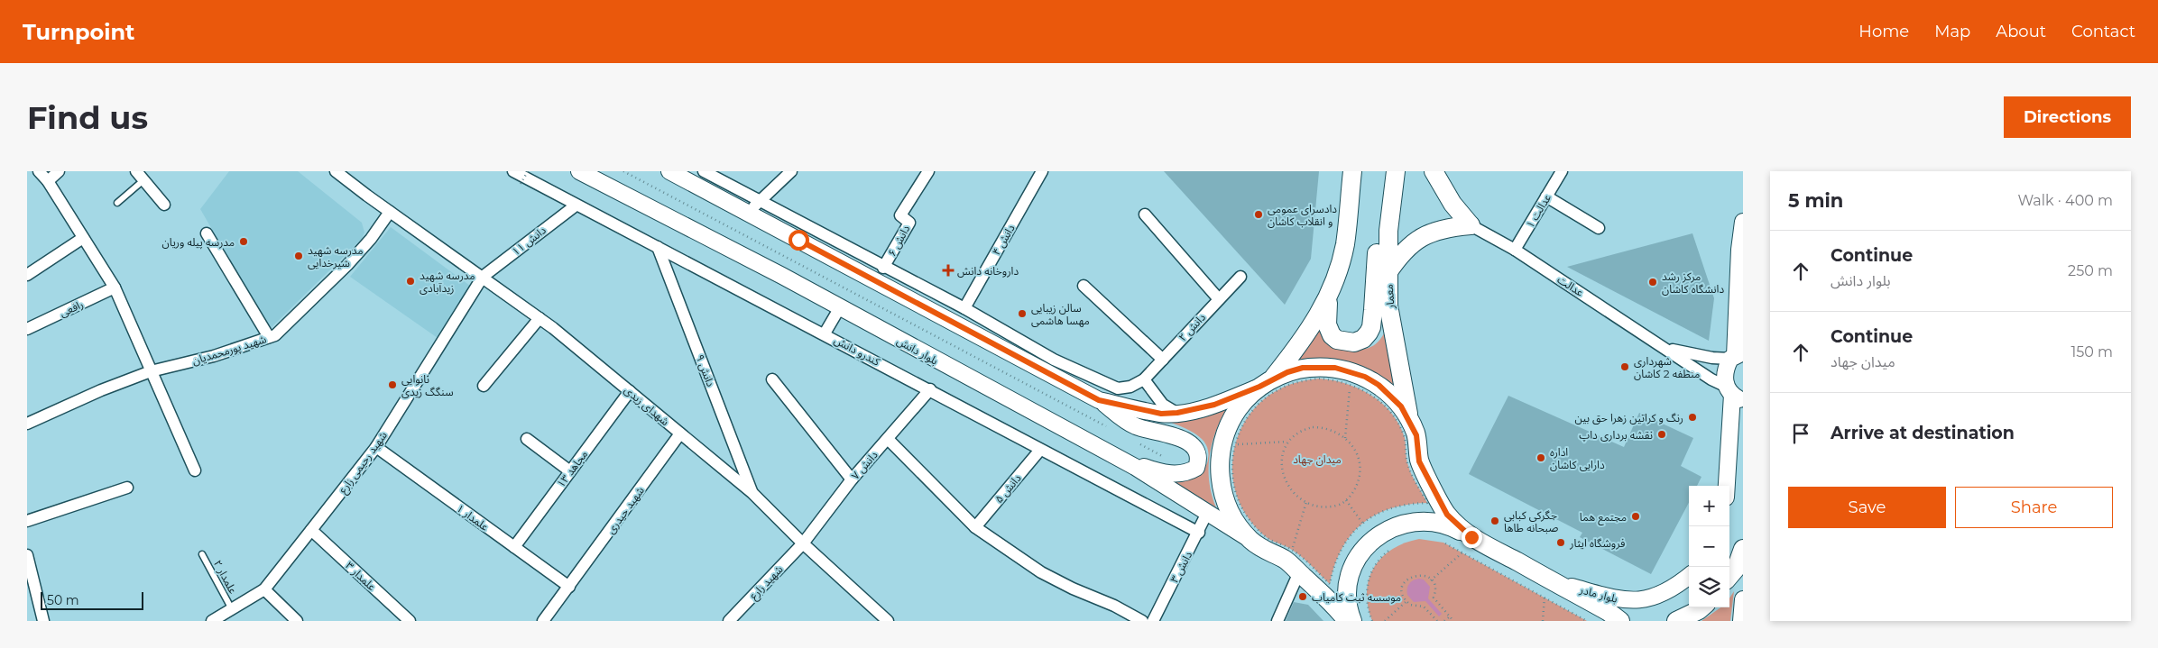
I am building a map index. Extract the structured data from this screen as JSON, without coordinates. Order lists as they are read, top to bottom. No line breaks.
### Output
{"streets":{"main road":["معمار","بلوار دانش","بلوار مادر"],"street":["عدالت ۱","دانش ۴","دانش ۱۱","دانش ۶","عدالت","رافعی","دانش ۲","شهید پورمحمدیان","کندرو دانش","دانش ۹","شهدای زیدی","شهید رحیمی زارع","دانش ۷","مجاهد ۱۳","دانش ۵","شهید حیدری","علمدار ۱","دانش ۳","علمدار ۳","شهید زارع"],"lane":["علمدار ۲"]},"crossings":[["عدالت ۱","عدالت"],["دانش ۱۱","کندرو دانش"],["دانش ۱۱","شهدای زیدی"],["دانش ۱۱","شهید رحیمی زارع"],["شهید پورمحمدیان","شهدای زیدی"],["کندرو دانش","دانش ۹"],["کندرو دانش","دانش ۷"],["کندرو دانش","دانش ۵"],["کندرو دانش","دانش ۳"],["بلوار دانش","دانش ۳"],["دانش ۹","شهدای زیدی"],["شهدای زیدی","شهید رحیمی زارع"],["شهدای زیدی","دانش ۷"],["شهدای زیدی","مجاهد ۱۳"],["شهدای زیدی","شهید حیدری"],["شهدای زیدی","شهید زارع"],["شهید رحیمی زارع","علمدار ۱"],["شهید رحیمی زارع","علمدار ۳"],["شهید رحیمی زارع","علمدار ۲"],["دانش ۷","شهید زارع"],["مجاهد ۱۳","علمدار ۱"],["شهید حیدری","علمدار ۱"]],"parks":["میدان جهاد"],"places":{"other":["دادسرای عمومی و انقلاب کاشان","مدرسه پیله وریان","مدرسه شهید شیرخدایی","مدرسه شهید زیدآبادی","مرکز رشد دانشگاه کاشان","سالن زیبایی مهسا هاشمی","شهرداری منطفه 2 کاشان","نانوایی سنگگ زیدی","رنگ و کراتین زهرا حق بین","نقشه برداری داپ","اداره دارایی کاشان","مجتمع هما","جگرکی کبابی صبحانه طاها","فروشگاه ایثار","موسسه ثبت کامیاب"],"health":["داروخانه دانش"]},"scale_bar":"50 m","page":{"header":"Turnpoint","nav":["Home","Map","About","Contact"],"buttons":["Directions",["Save","Share"]],"title":"Find us","heading":["5 min","Walk · 400 m"],"list":[["Continue","بلوار دانش","250 m"],["Continue","میدان جهاد","150 m"],"Arrive at destination"],"map_buttons":["+","−"],"scale":"50 m"}}
